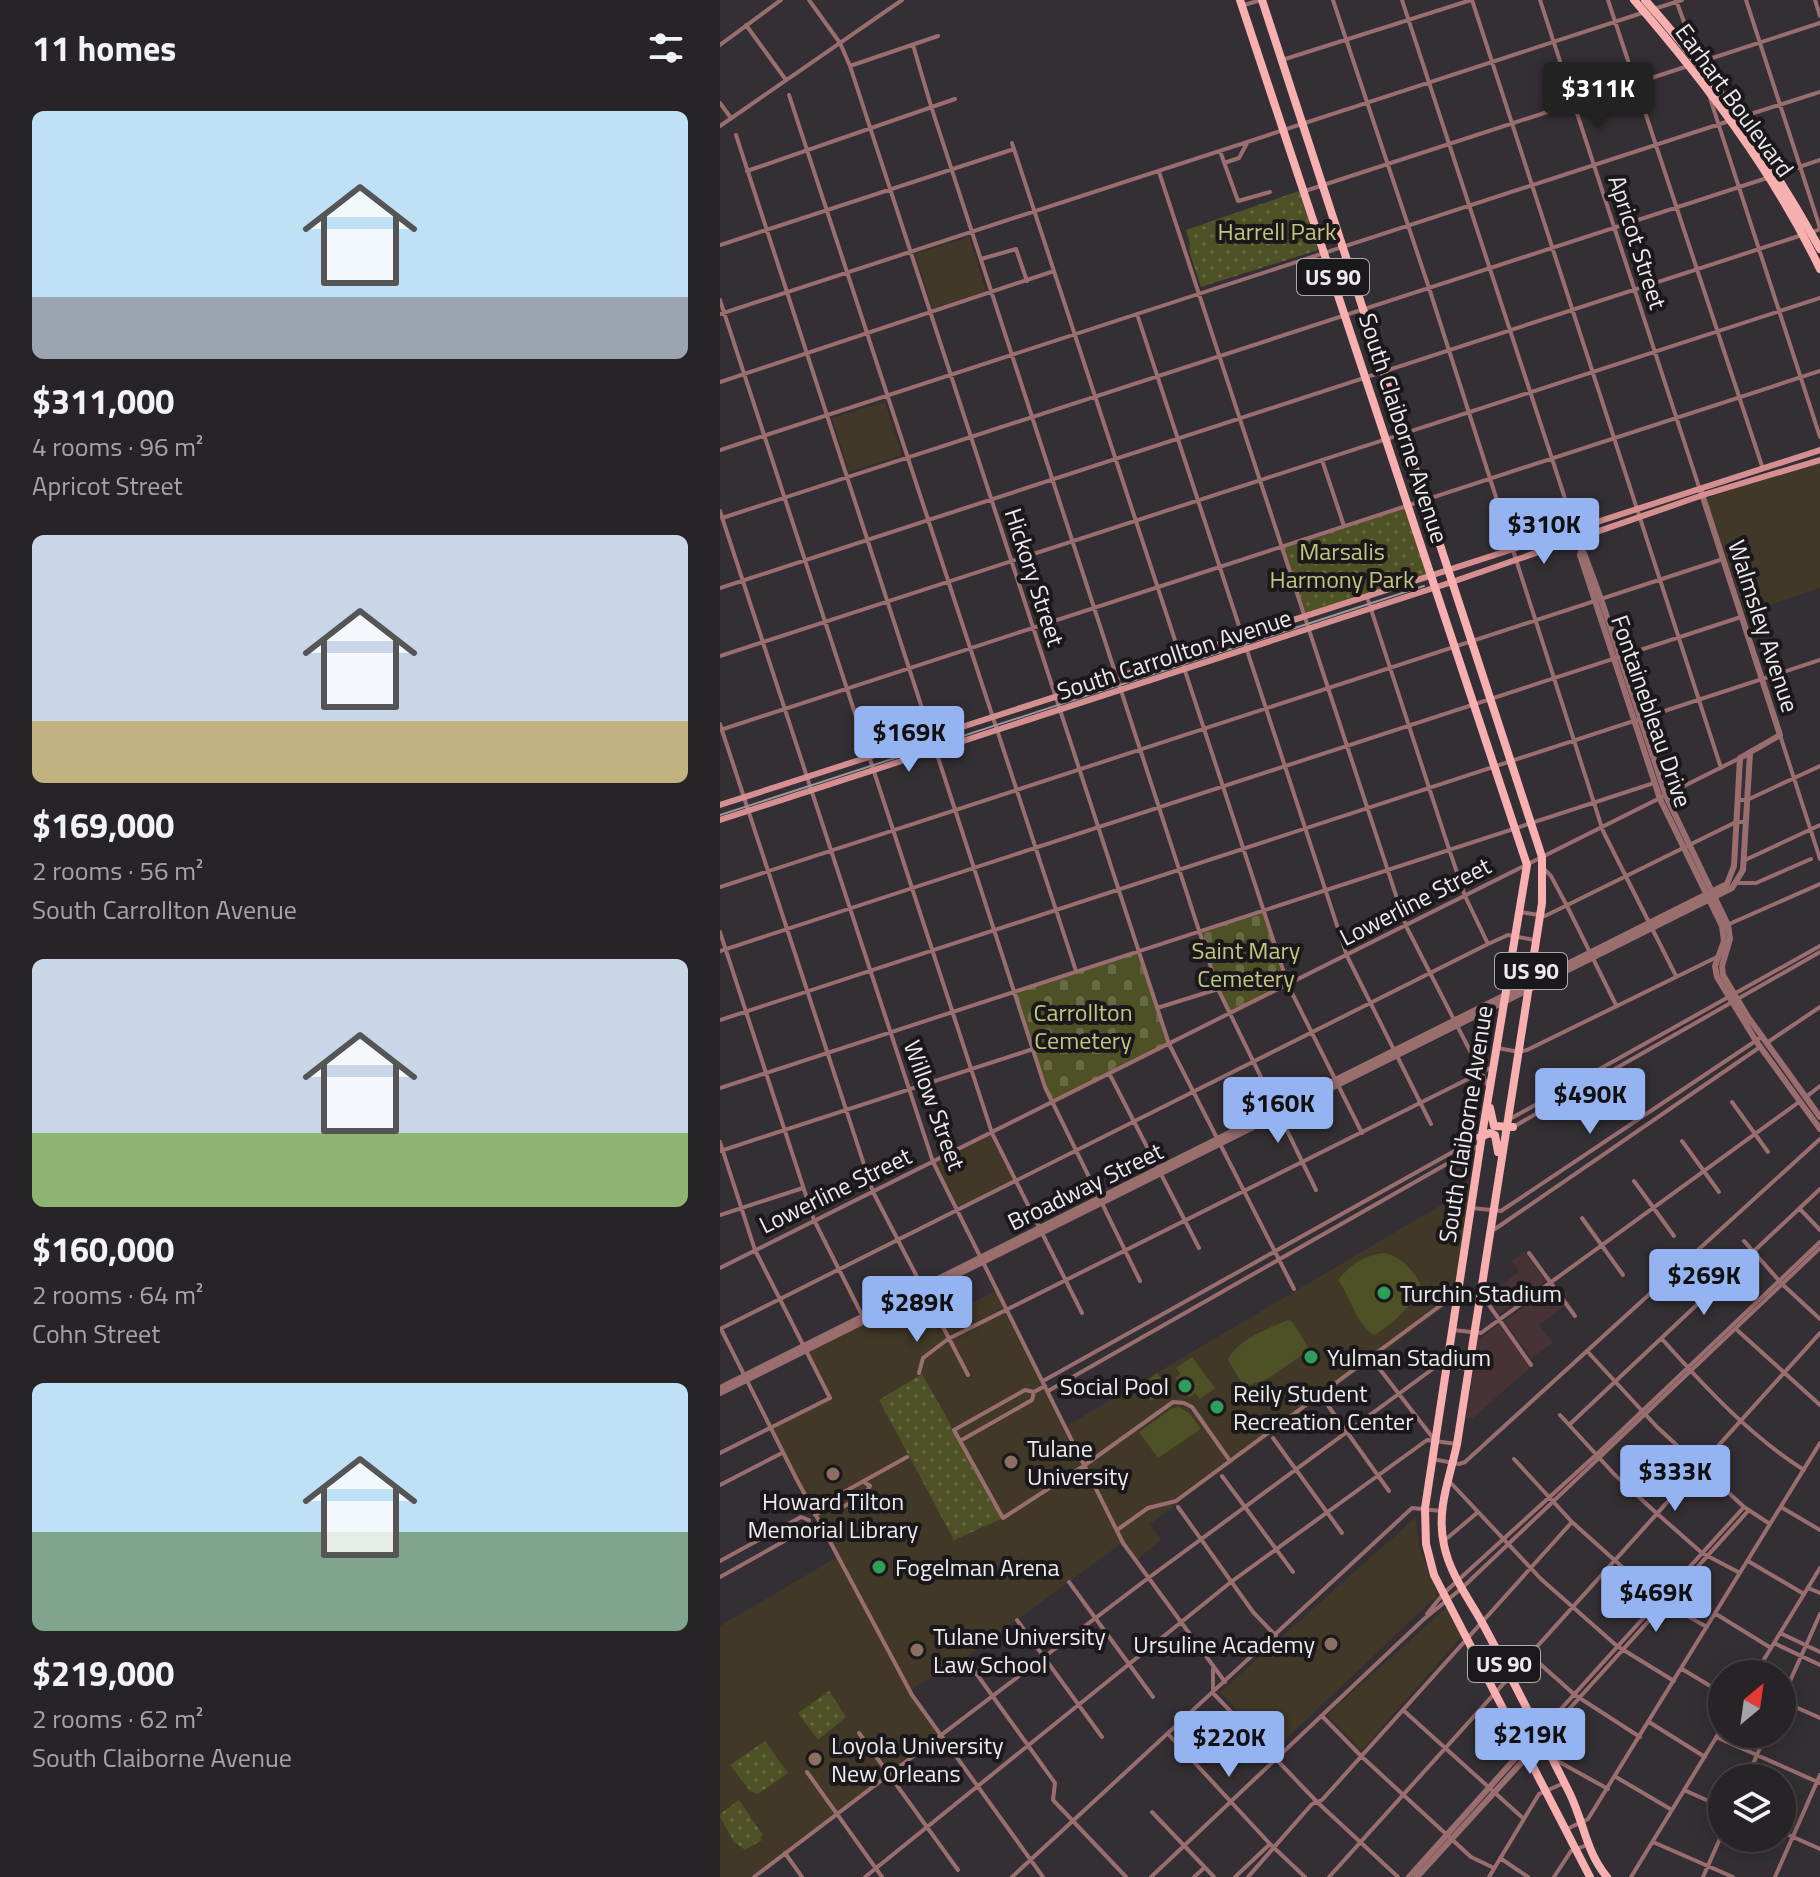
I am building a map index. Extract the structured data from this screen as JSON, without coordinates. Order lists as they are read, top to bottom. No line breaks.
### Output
{"streets":{"main road":["Earhart Boulevard","US 90","South Claiborne Avenue","South Carrollton Avenue"],"street":["Apricot Street","Hickory Street","Walmsley Avenue","Fontainebleau Drive","Lowerline Street","Willow Street","Broadway Street"]},"crossings":[["Apricot Street","Walmsley Avenue"],["Apricot Street","South Carrollton Avenue"],["South Claiborne Avenue","South Carrollton Avenue"],["South Claiborne Avenue","Lowerline Street"],["South Claiborne Avenue","Broadway Street"],["Hickory Street","South Carrollton Avenue"],["Hickory Street","Lowerline Street"],["Hickory Street","Broadway Street"],["Walmsley Avenue","South Carrollton Avenue"],["Walmsley Avenue","Lowerline Street"],["South Carrollton Avenue","Fontainebleau Drive"],["South Carrollton Avenue","Willow Street"],["Fontainebleau Drive","Lowerline Street"],["Fontainebleau Drive","Broadway Street"],["Lowerline Street","Willow Street"],["Willow Street","Broadway Street"]],"parks":["Harrell Park","Marsalis Harmony Park","Saint Mary Cemetery","Carrollton Cemetery"],"places":["Turchin Stadium","Yulman Stadium","Social Pool","Reily Student Recreation Center","Tulane University","Howard Tilton Memorial Library","Fogelman Arena","Ursuline Academy","Tulane University Law School","Loyola University New Orleans"],"north":"top right","page":{"heading":"11 homes","price":["$311K","$310K","$169K","$490K","$160K","$269K","$289K","$333K","$469K","$219K","$220K"],"list":[{"name":"$311,000","note":"4 rooms · 96 m² · Apricot Street"},{"name":"$169,000","note":"2 rooms · 56 m² · South Carrollton Avenue"},{"name":"$160,000","note":"2 rooms · 64 m² · Cohn Street"},{"name":"$219,000","note":"2 rooms · 62 m² · South Claiborne Avenue"}]}}
